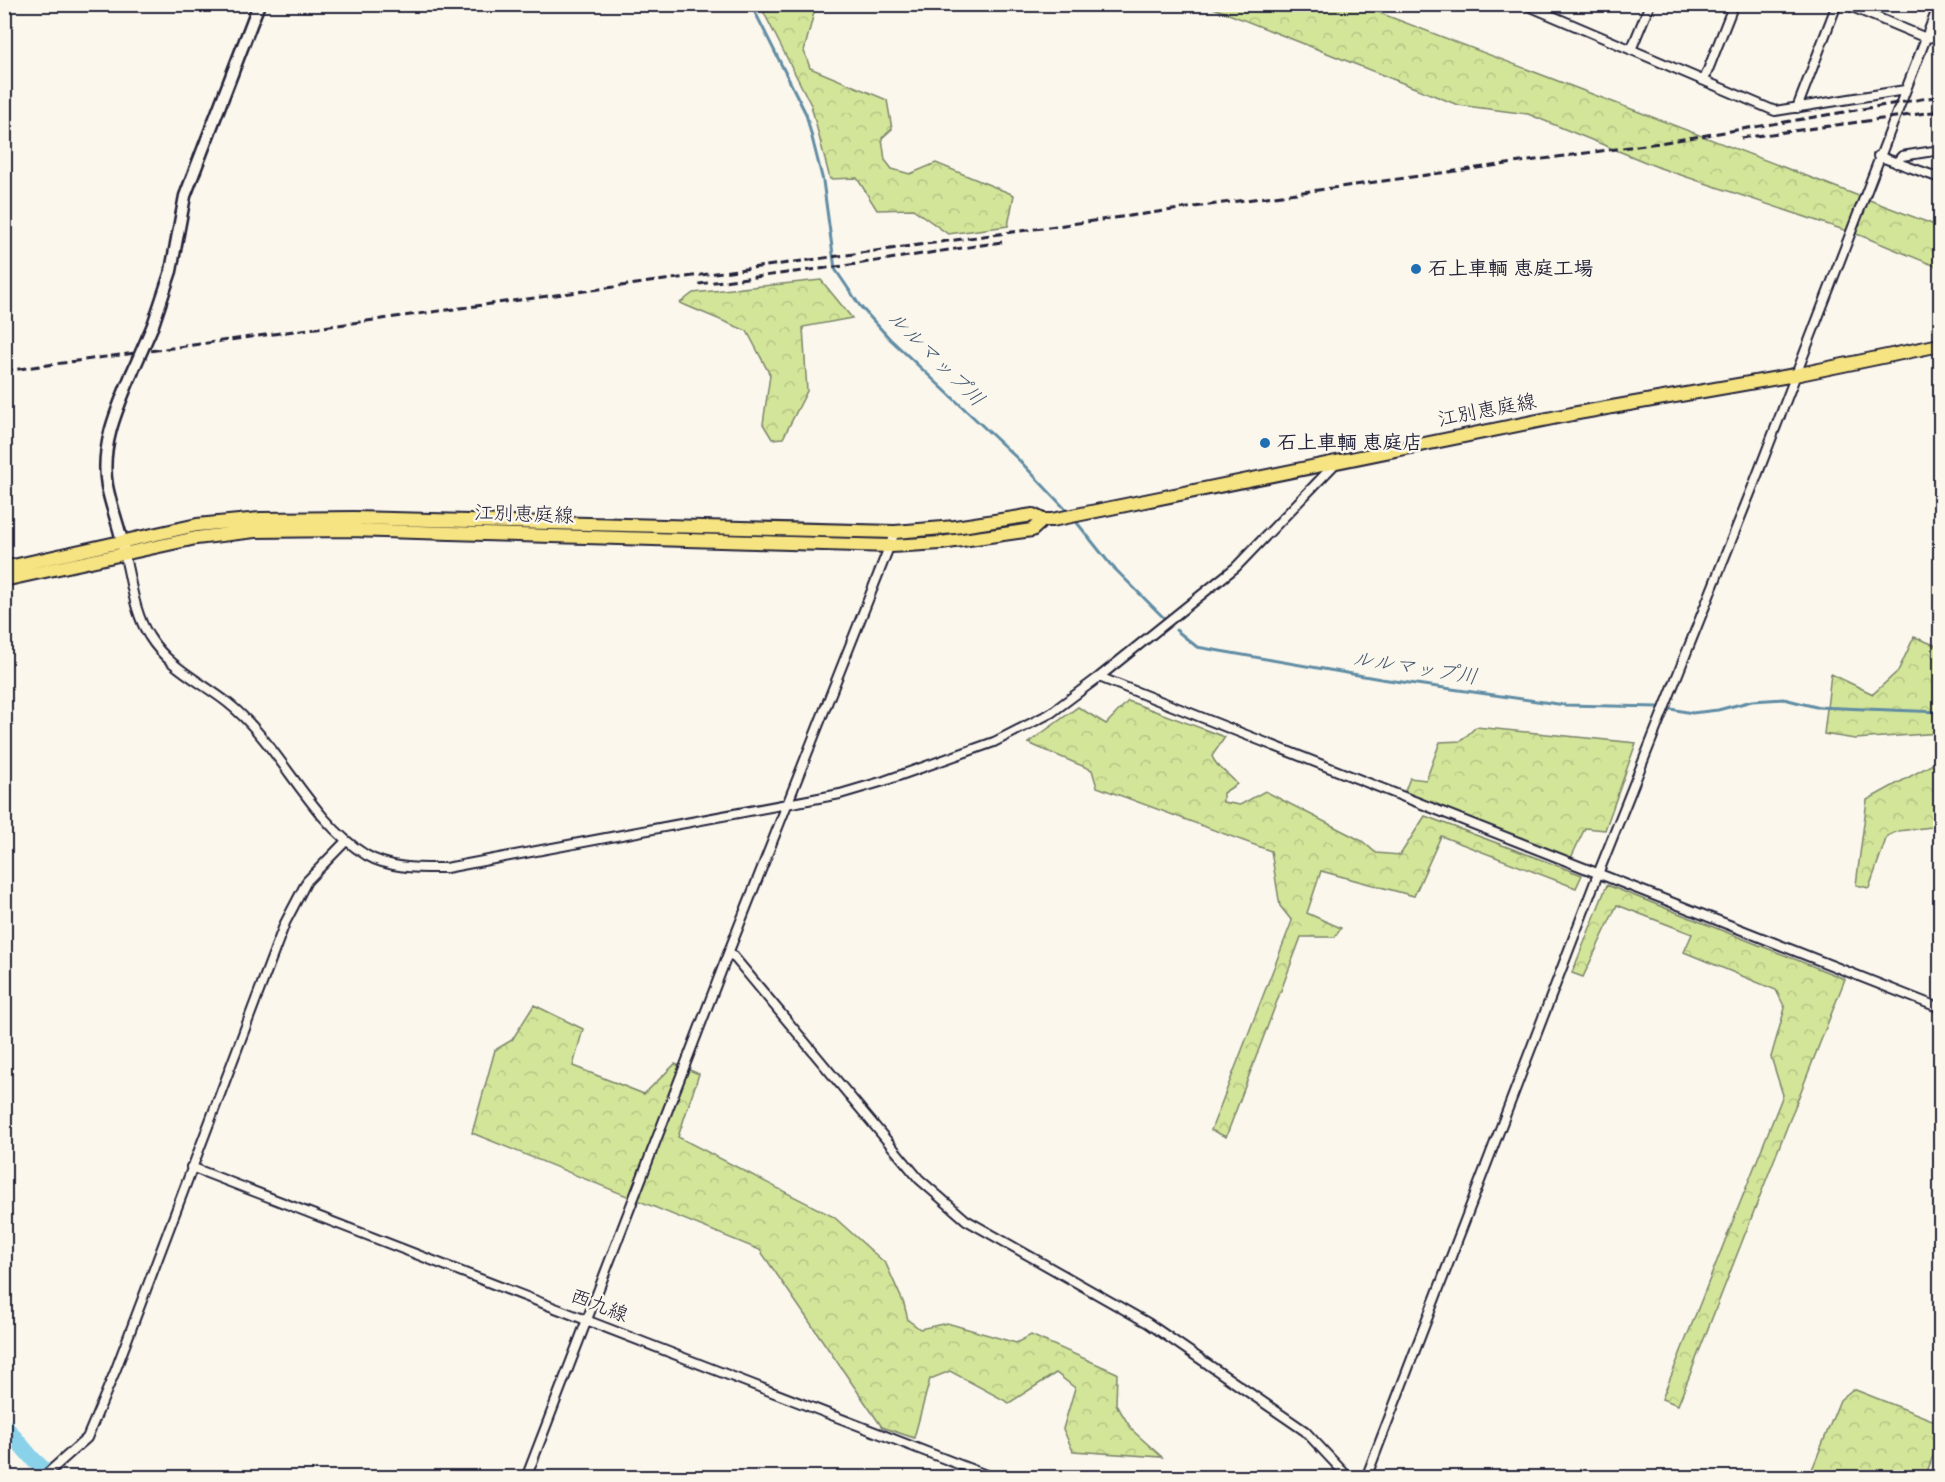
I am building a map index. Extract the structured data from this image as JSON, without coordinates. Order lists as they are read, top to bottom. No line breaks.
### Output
{"streets":{"main road":["江別恵庭線"],"street":["西九線"]},"water":["ルルマップ川"],"places":["石上車輌 恵庭工場","石上車輌 恵庭店"]}
